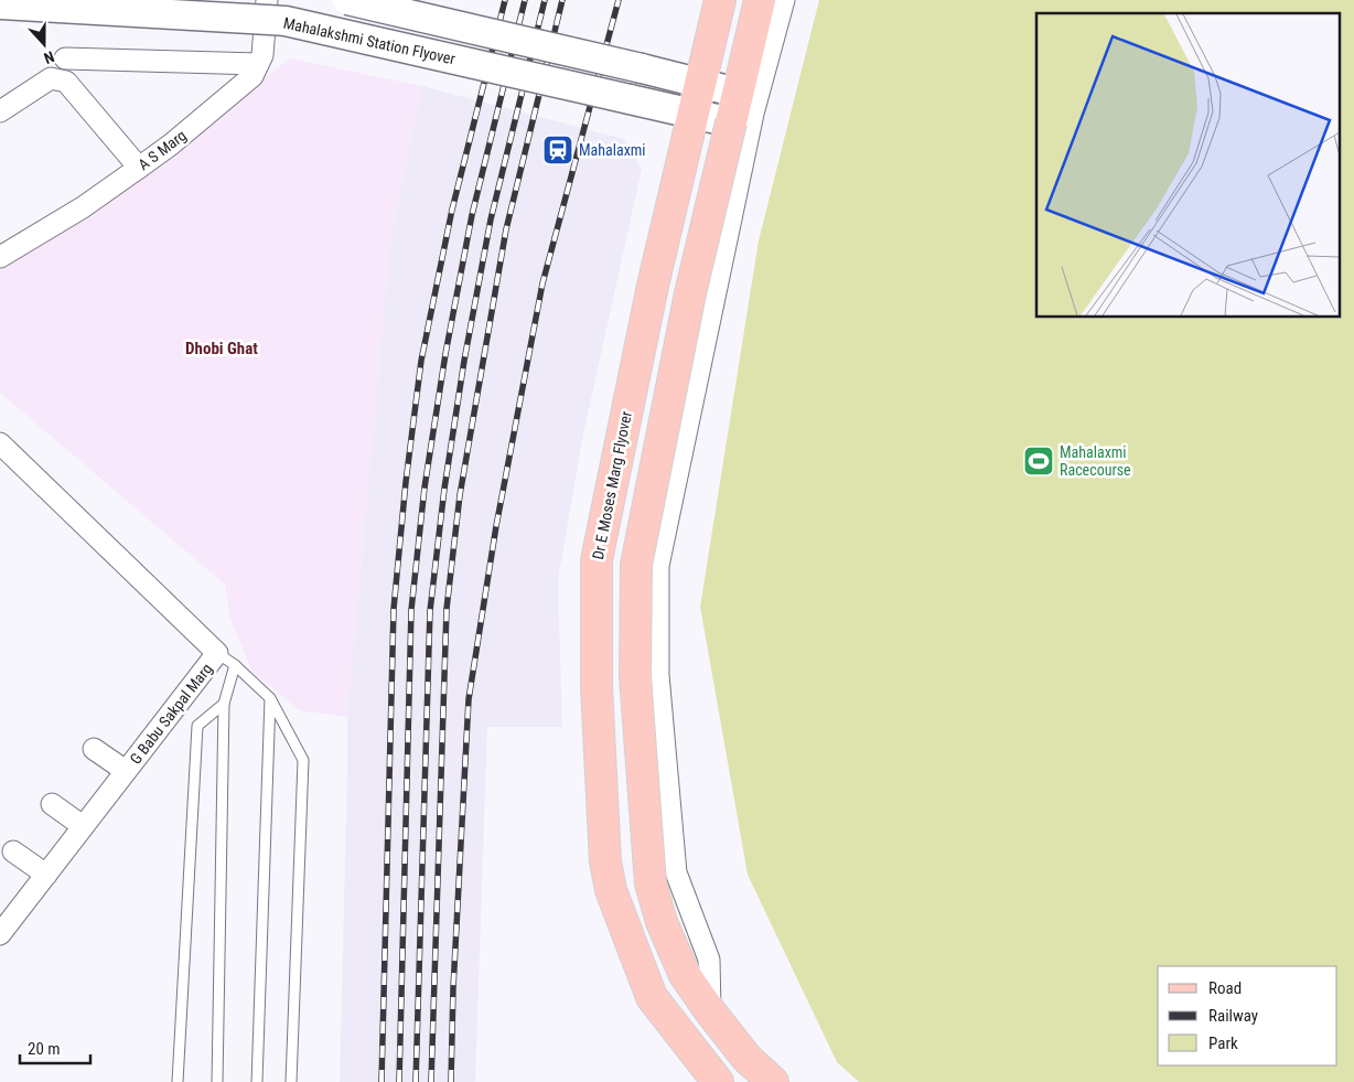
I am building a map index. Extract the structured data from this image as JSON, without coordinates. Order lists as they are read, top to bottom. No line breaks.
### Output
{"streets":{"main road":["Mahalakshmi Station Flyover","Dr E Moses Marg Flyover"],"street":["A S Marg","G Babu Sakpal Marg"]},"crossings":[["Mahalakshmi Station Flyover","Dr E Moses Marg Flyover"]],"districts":["Dhobi Ghat"],"places":{"station":["Mahalaxmi"],"sports":["Mahalaxmi Racecourse"]},"legend":["Road","Railway","Park"],"scale_bar":"20 m","north":"bottom"}
